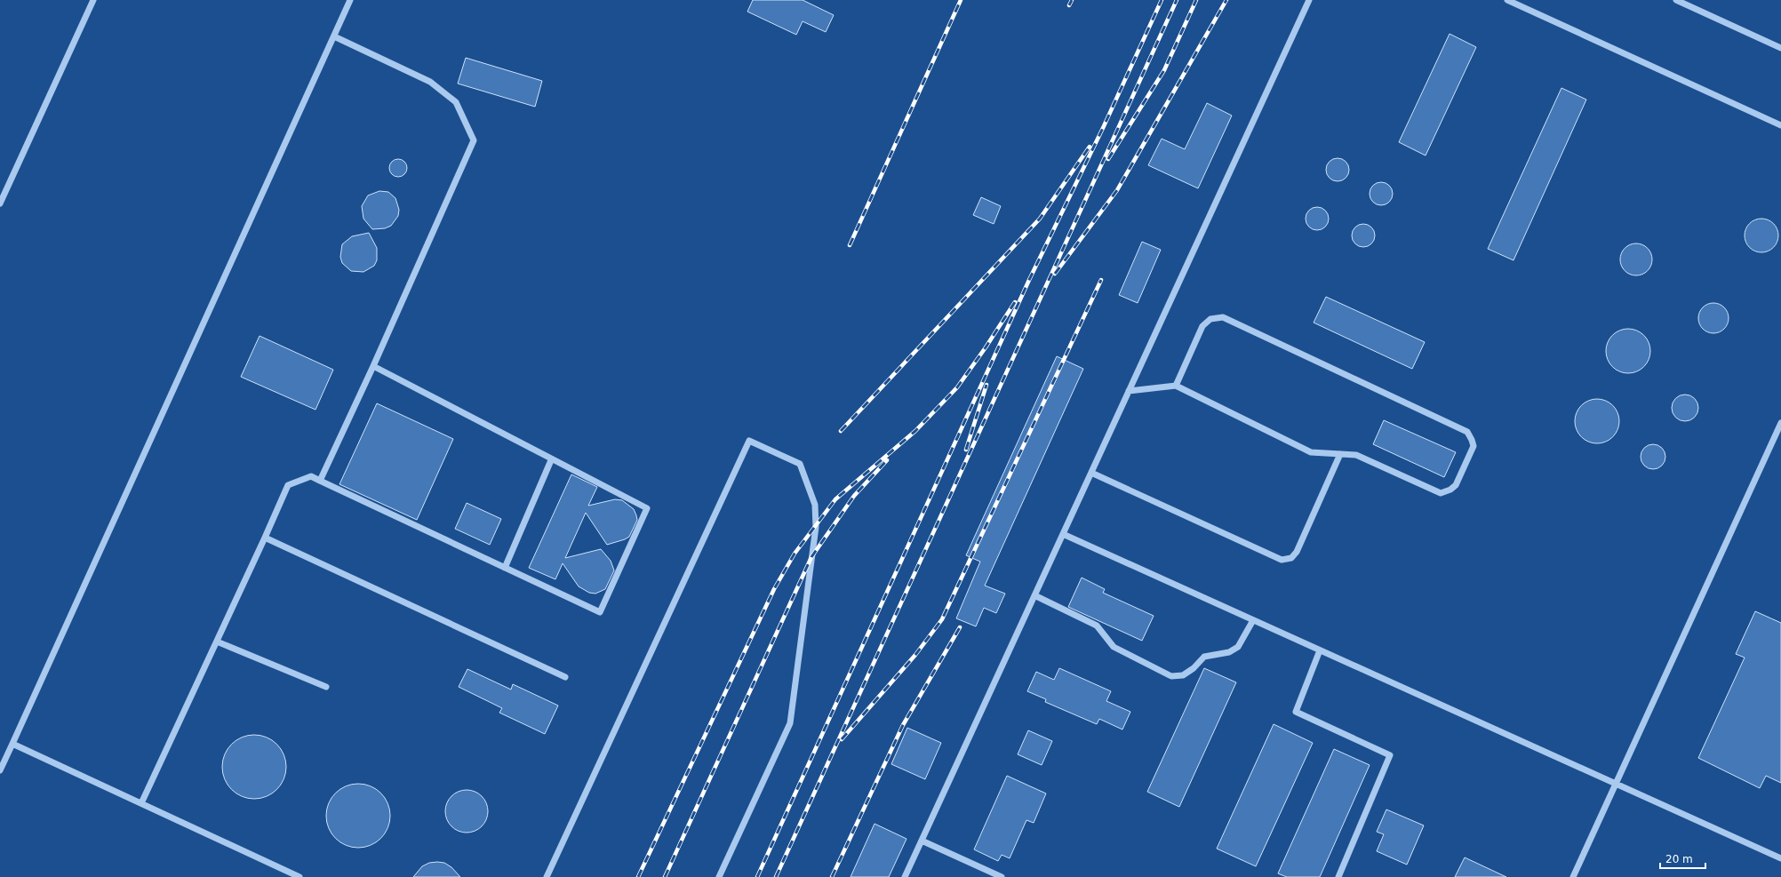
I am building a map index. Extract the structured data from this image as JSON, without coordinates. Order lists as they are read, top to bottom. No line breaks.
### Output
{"scale_bar":"20 m"}
